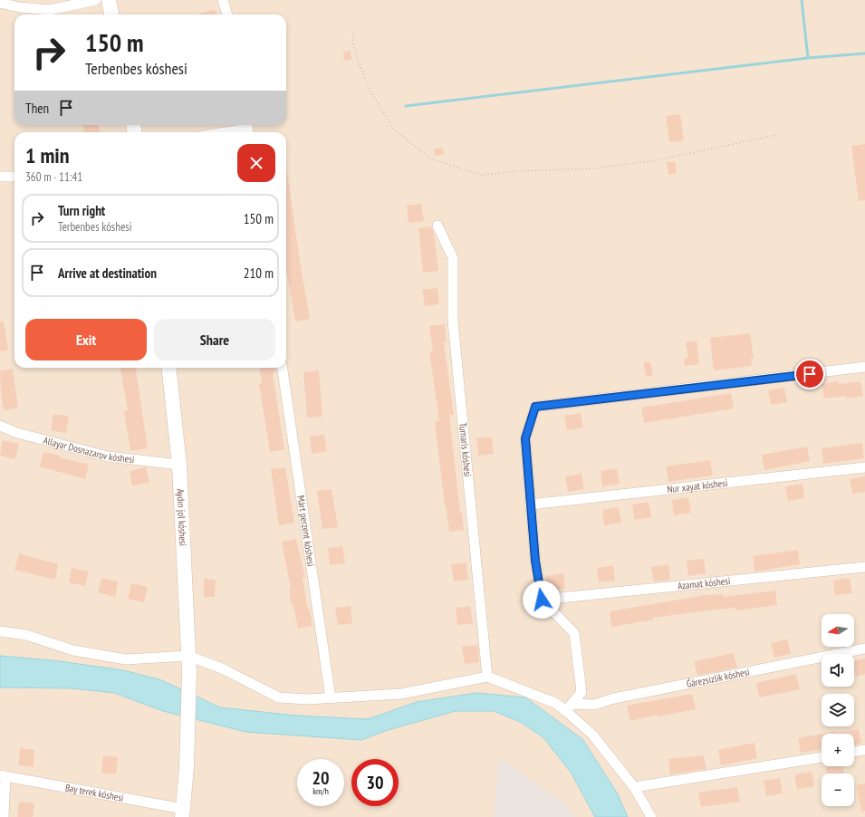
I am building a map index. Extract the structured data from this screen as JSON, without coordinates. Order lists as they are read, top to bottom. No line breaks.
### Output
{"streets":{"street":["Allayar Dosnazarov kóshesi","Tumaris kóshesi","Nur xayat kóshesi","Aydın jol kóshesi","Márt perzent kóshesi","Azamat kóshesi","Ǵárezsizlik kóshesi","Bay terek kóshesi"]},"crossings":[["Allayar Dosnazarov kóshesi","Aydın jol kóshesi"],["Aydın jol kóshesi","Bay terek kóshesi"]],"north":"left","page":{"turn":["150 m","Terbenbes kóshesi"],"then":"Then","heading":["1 min","360 m · 11:41"],"list":[{"name":"Turn right","note":"Terbenbes kóshesi","value":"150 m"},{"name":"Arrive at destination","value":"210 m"}],"buttons":["Exit","Share"],"map_buttons":["+","−"],"speed":"20 km/h","limit":"30"}}
